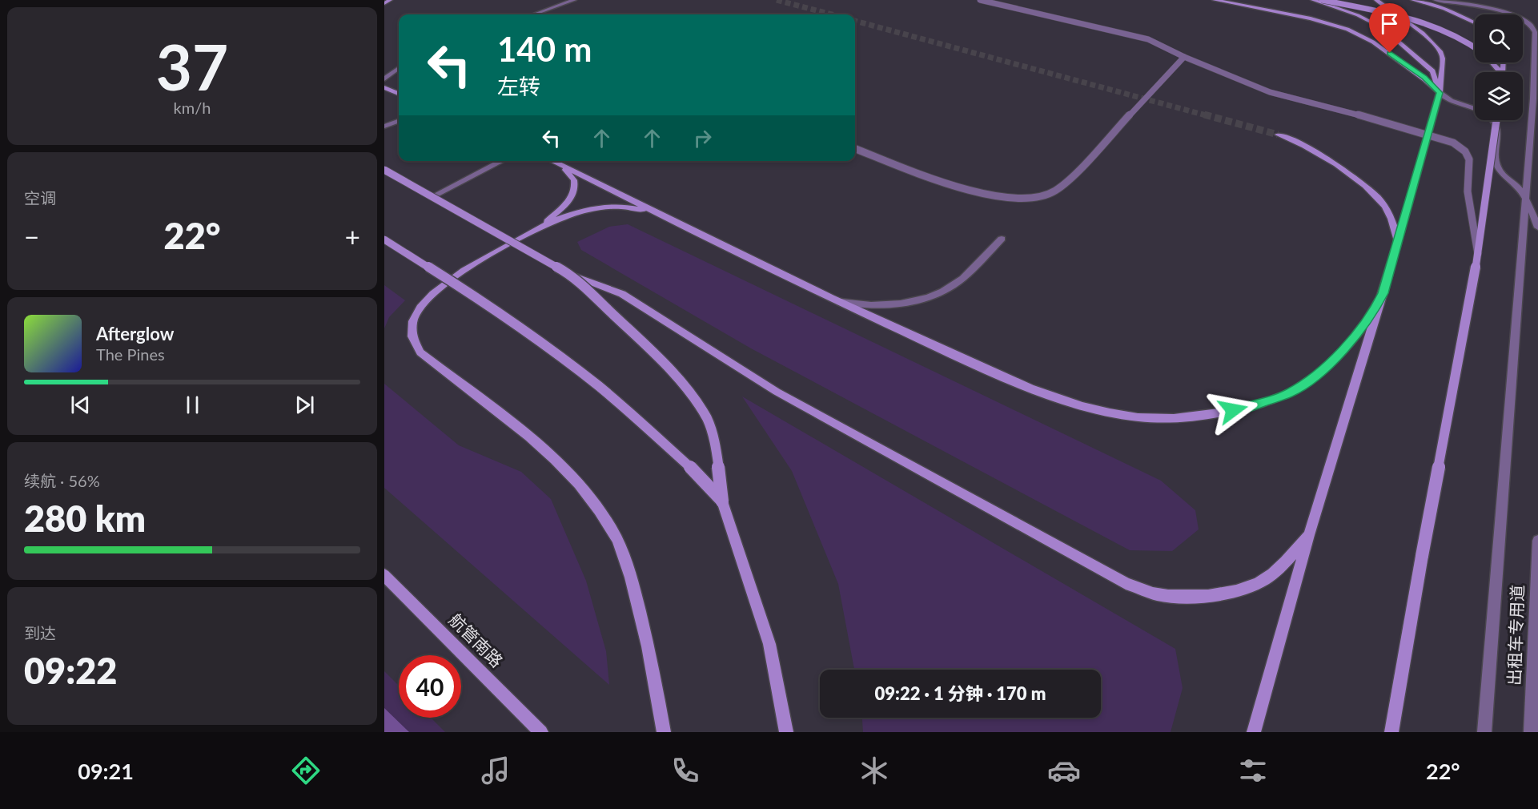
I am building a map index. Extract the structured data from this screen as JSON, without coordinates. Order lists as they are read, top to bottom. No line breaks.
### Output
{"streets":{"street":["航管南路"],"lane":["出租车专用道"]},"page":{"tile":[["37","km/h"],"空调",["续航 · 56%","280 km"],["到达","09:22"]],"turn":["140 m","左转"],"heat":["−","22°","+"],"song":["Afterglow","The Pines"],"limit":"40","trip":"09:22 · 1 分钟 · 170 m","tabs":["09:21","22°"]}}
